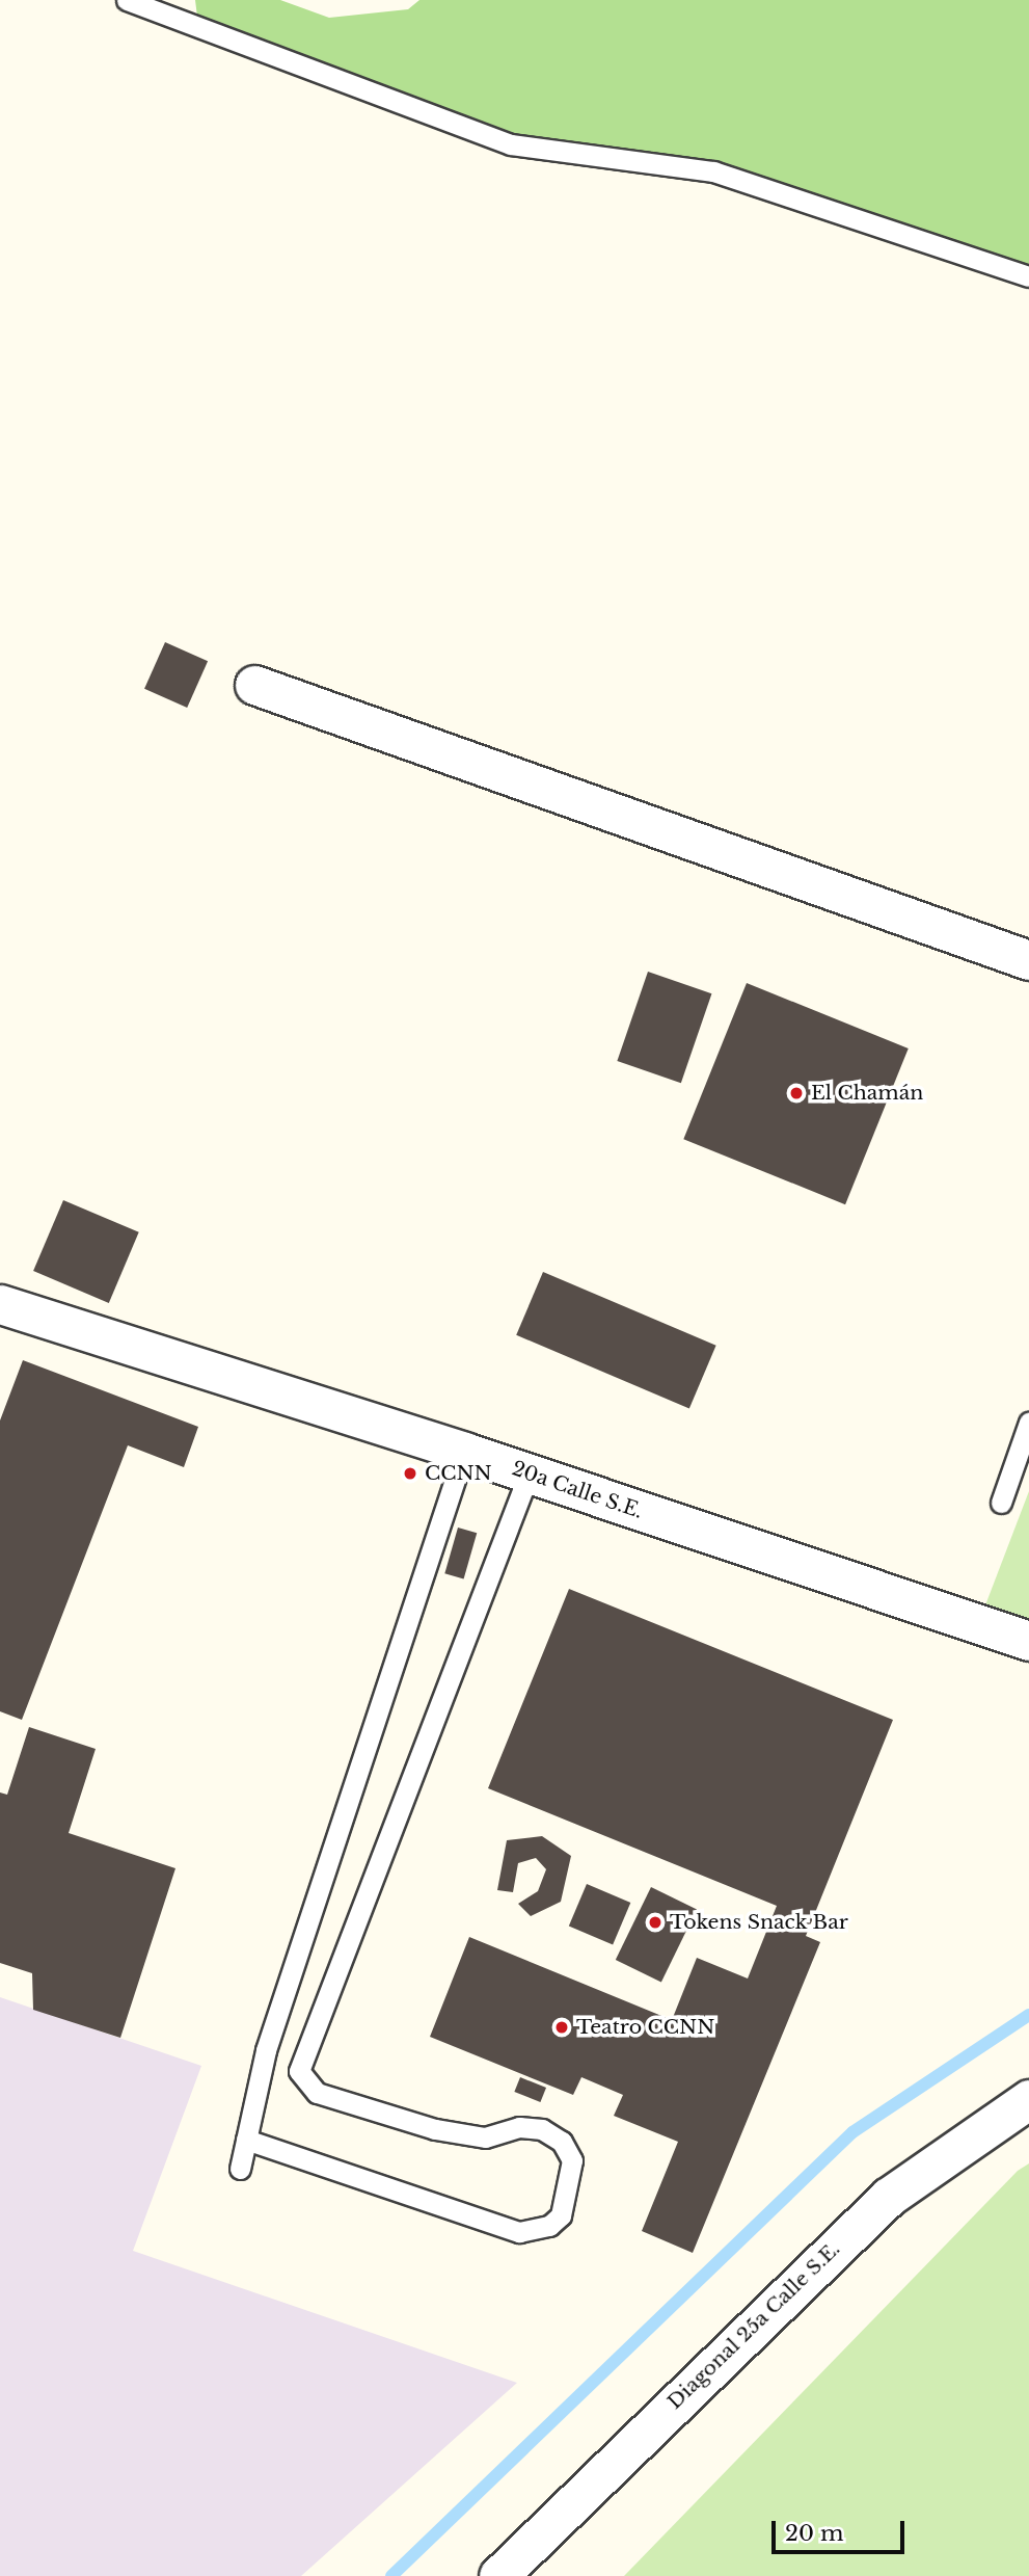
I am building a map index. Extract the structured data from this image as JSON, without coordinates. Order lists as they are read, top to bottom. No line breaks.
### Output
{"streets":{"street":["20a Calle S.E.","Diagonal 25a Calle S.E."]},"places":["El Chamán","CCNN","Tokens Snack Bar","Teatro CCNN"],"scale_bar":"20 m"}
